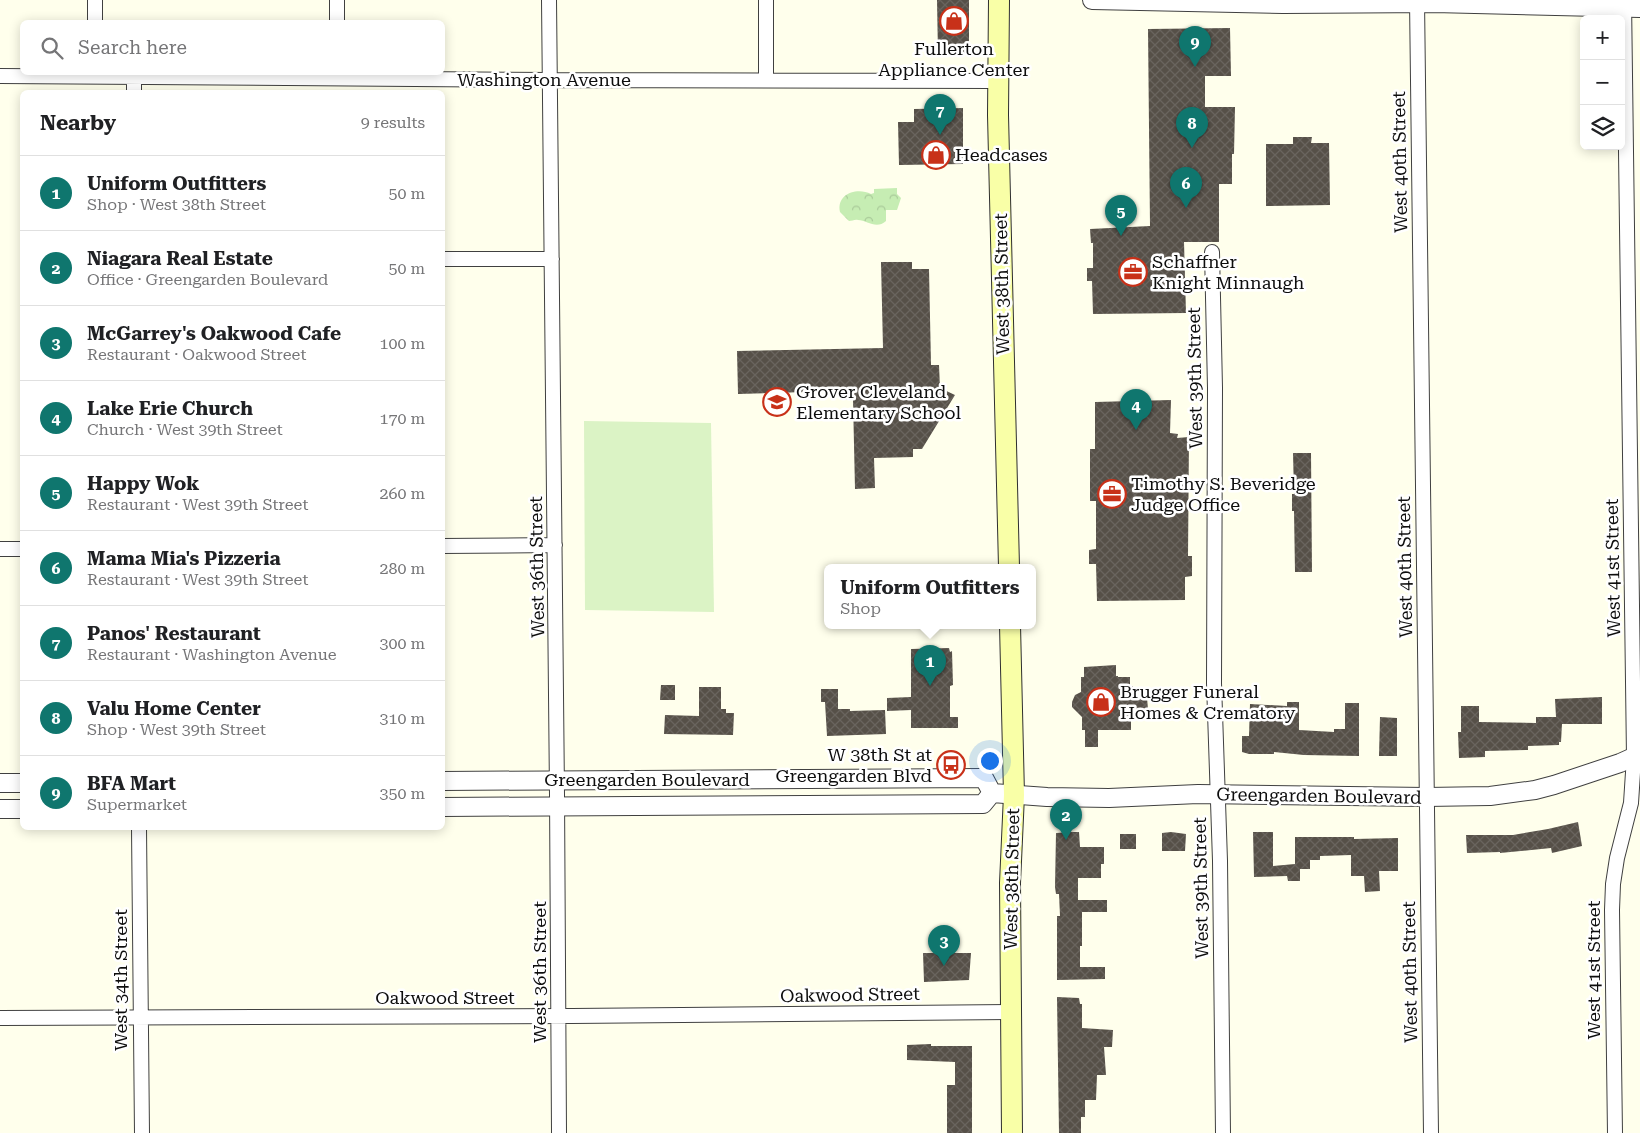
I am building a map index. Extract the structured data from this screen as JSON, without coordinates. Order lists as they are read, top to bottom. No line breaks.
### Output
{"streets":{"main road":["West 38th Street"],"street":["Washington Avenue","West 40th Street","West 39th Street","West 36th Street","West 41st Street","Greengarden Boulevard","West 34th Street","Oakwood Street"]},"crossings":[["Washington Avenue","West 38th Street"],["Washington Avenue","West 36th Street"],["West 40th Street","Greengarden Boulevard"],["West 38th Street","Greengarden Boulevard"],["West 38th Street","Oakwood Street"],["West 39th Street","Greengarden Boulevard"],["West 36th Street","Greengarden Boulevard"],["West 36th Street","Oakwood Street"],["West 41st Street","Greengarden Boulevard"],["West 34th Street","Oakwood Street"]],"places":{"shop":["Fullerton Appliance Center","Headcases","Brugger Funeral Homes & Crematory"],"office":["Schaffner Knight Minnaugh","Timothy S. Beveridge Judge Office"],"school or university":["Grover Cleveland Elementary School"],"bus stop":["W 38th St at Greengarden Blvd"]},"page":{"map_buttons":["+","−"],"search":"Search here","pins":["9","7","8","6","5","4","1","2","3"],"heading":["Nearby","9 results"],"list":[{"mark":"1","name":"Uniform Outfitters","note":"Shop · West 38th Street","value":"50 m"},{"mark":"2","name":"Niagara Real Estate","note":"Office · Greengarden Boulevard","value":"50 m"},{"mark":"3","name":"McGarrey's Oakwood Cafe","note":"Restaurant · Oakwood Street","value":"100 m"},{"mark":"4","name":"Lake Erie Church","note":"Church · West 39th Street","value":"170 m"},{"mark":"5","name":"Happy Wok","note":"Restaurant · West 39th Street","value":"260 m"},{"mark":"6","name":"Mama Mia's Pizzeria","note":"Restaurant · West 39th Street","value":"280 m"},{"mark":"7","name":"Panos' Restaurant","note":"Restaurant · Washington Avenue","value":"300 m"},{"mark":"8","name":"Valu Home Center","note":"Shop · West 39th Street","value":"310 m"},{"mark":"9","name":"BFA Mart","note":"Supermarket","value":"350 m"}],"popup":["Uniform Outfitters","Shop"]}}
